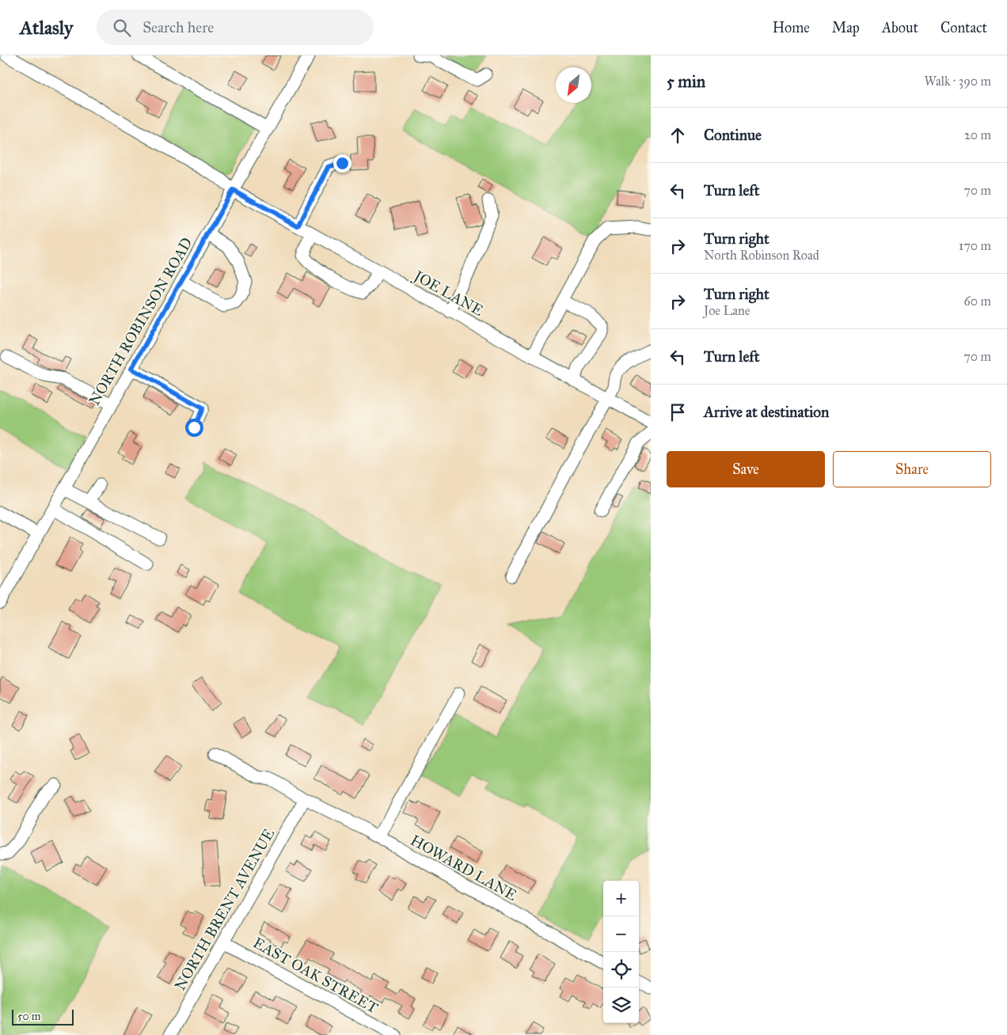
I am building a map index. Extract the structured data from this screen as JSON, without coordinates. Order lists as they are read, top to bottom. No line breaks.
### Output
{"streets":{"street":["JOE LANE","NORTH ROBINSON ROAD","HOWARD LANE","NORTH BRENT AVENUE","EAST OAK STREET"]},"crossings":[["JOE LANE","NORTH ROBINSON ROAD"],["HOWARD LANE","NORTH BRENT AVENUE"],["NORTH BRENT AVENUE","EAST OAK STREET"]],"scale_bar":"50 m","north":"bottom left","page":{"header":"Atlasly","search":"Search here","nav":["Home","Map","About","Contact"],"heading":["5 min","Walk · 390 m"],"list":[["Continue","20 m"],["Turn left","70 m"],["Turn right","North Robinson Road","170 m"],["Turn right","Joe Lane","60 m"],["Turn left","70 m"],"Arrive at destination"],"buttons":["Save","Share"],"map_buttons":["+","−"],"scale":"50 m"}}
